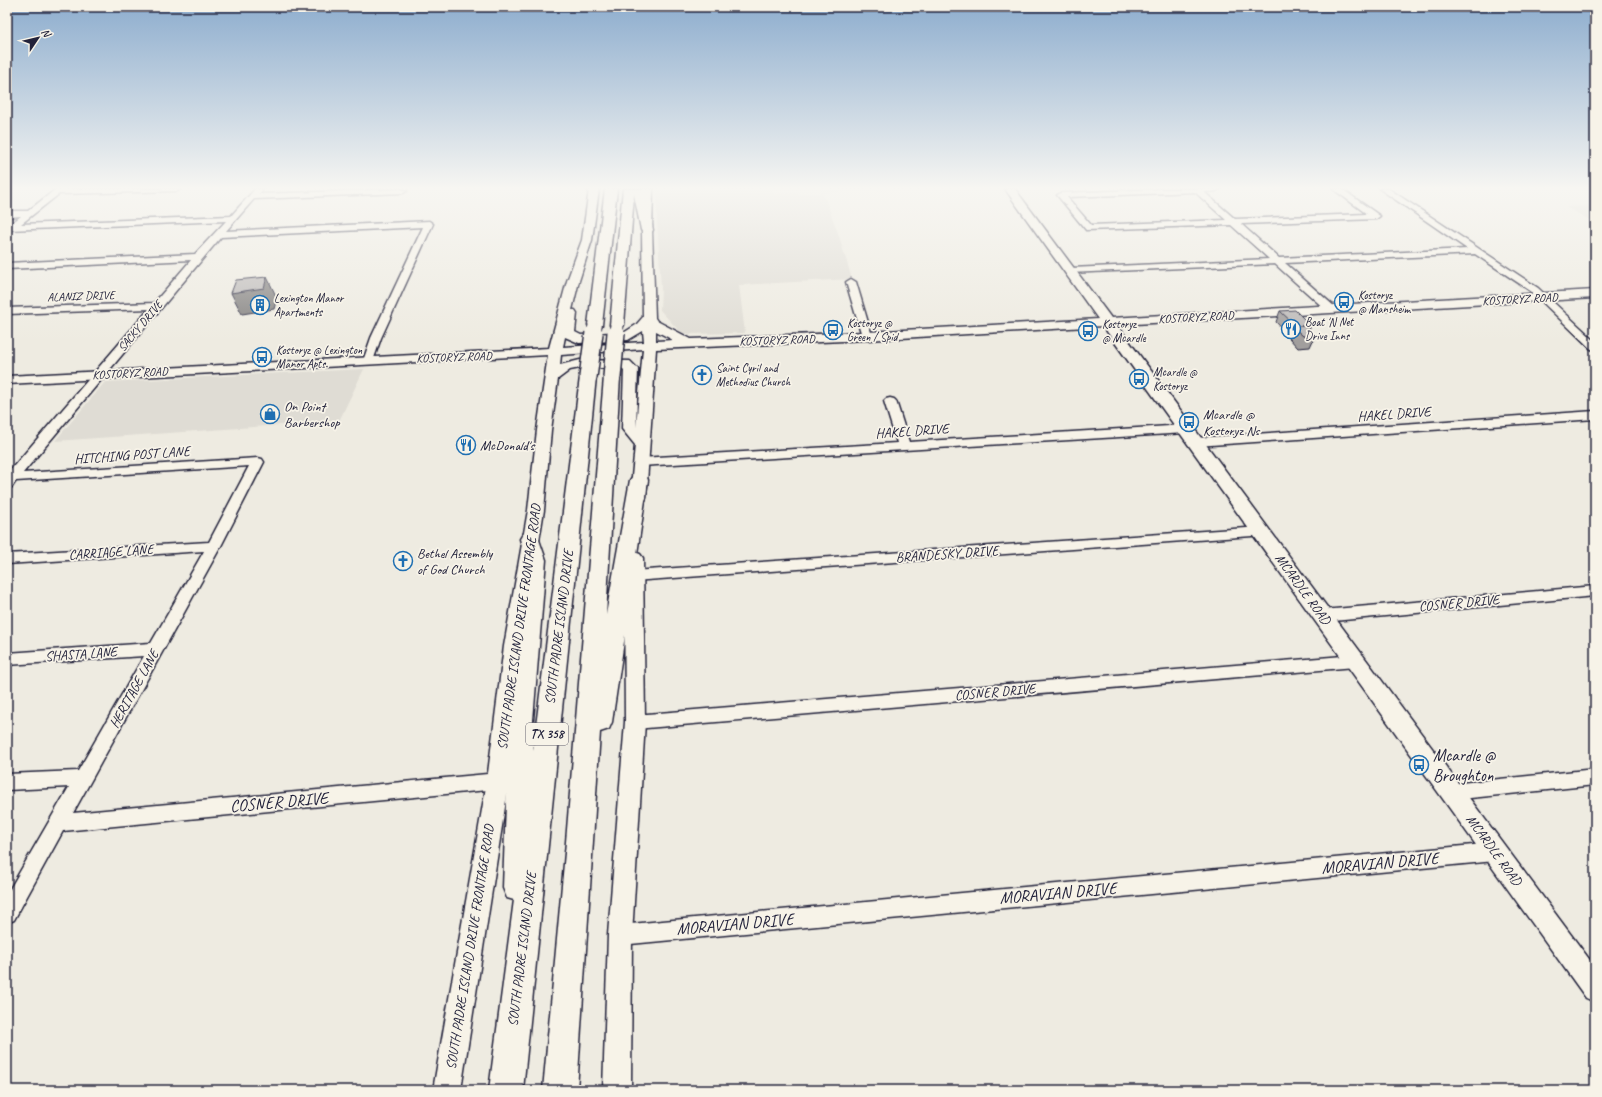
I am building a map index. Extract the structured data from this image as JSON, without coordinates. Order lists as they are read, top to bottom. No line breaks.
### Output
{"streets":{"highway":["SOUTH PADRE ISLAND DRIVE","TX 358"],"main road":["KOSTORYZ ROAD","MCARDLE ROAD","SOUTH PADRE ISLAND DRIVE FRONTAGE ROAD"],"street":["ALANIZ DRIVE","SACKY DRIVE","HAKEL DRIVE","HITCHING POST LANE","CARRIAGE LANE","BRANDESKY DRIVE","COSNER DRIVE","SHASTA LANE","HERITAGE LANE","MORAVIAN DRIVE"]},"crossings":[["ALANIZ DRIVE","SACKY DRIVE"],["KOSTORYZ ROAD","SACKY DRIVE"],["KOSTORYZ ROAD","MCARDLE ROAD"],["KOSTORYZ ROAD","SOUTH PADRE ISLAND DRIVE FRONTAGE ROAD"],["SACKY DRIVE","HITCHING POST LANE"],["HAKEL DRIVE","MCARDLE ROAD"],["HITCHING POST LANE","HERITAGE LANE"],["CARRIAGE LANE","HERITAGE LANE"],["BRANDESKY DRIVE","MCARDLE ROAD"],["MCARDLE ROAD","COSNER DRIVE"],["MCARDLE ROAD","MORAVIAN DRIVE"],["COSNER DRIVE","SOUTH PADRE ISLAND DRIVE FRONTAGE ROAD"],["COSNER DRIVE","HERITAGE LANE"],["SHASTA LANE","HERITAGE LANE"]],"places":{"bus stop":["Kostoryz @ Mansheim","Kostoryz @ Green / Spid","Kostoryz @ Mcardle","Kostoryz @ Lexington Manor Apts.","Mcardle @ Kostoryz","Mcardle @ Kostoryz Ns","Mcardle @ Broughton"],"building":["Lexington Manor Apartments"],"restaurant":["Boat 'N Net Drive Inns","McDonald's"],"church":["Saint Cyril and Methodius Church","Bethel Assembly of God Church"],"shop":["On Point Barbershop"]},"north":"top right"}
